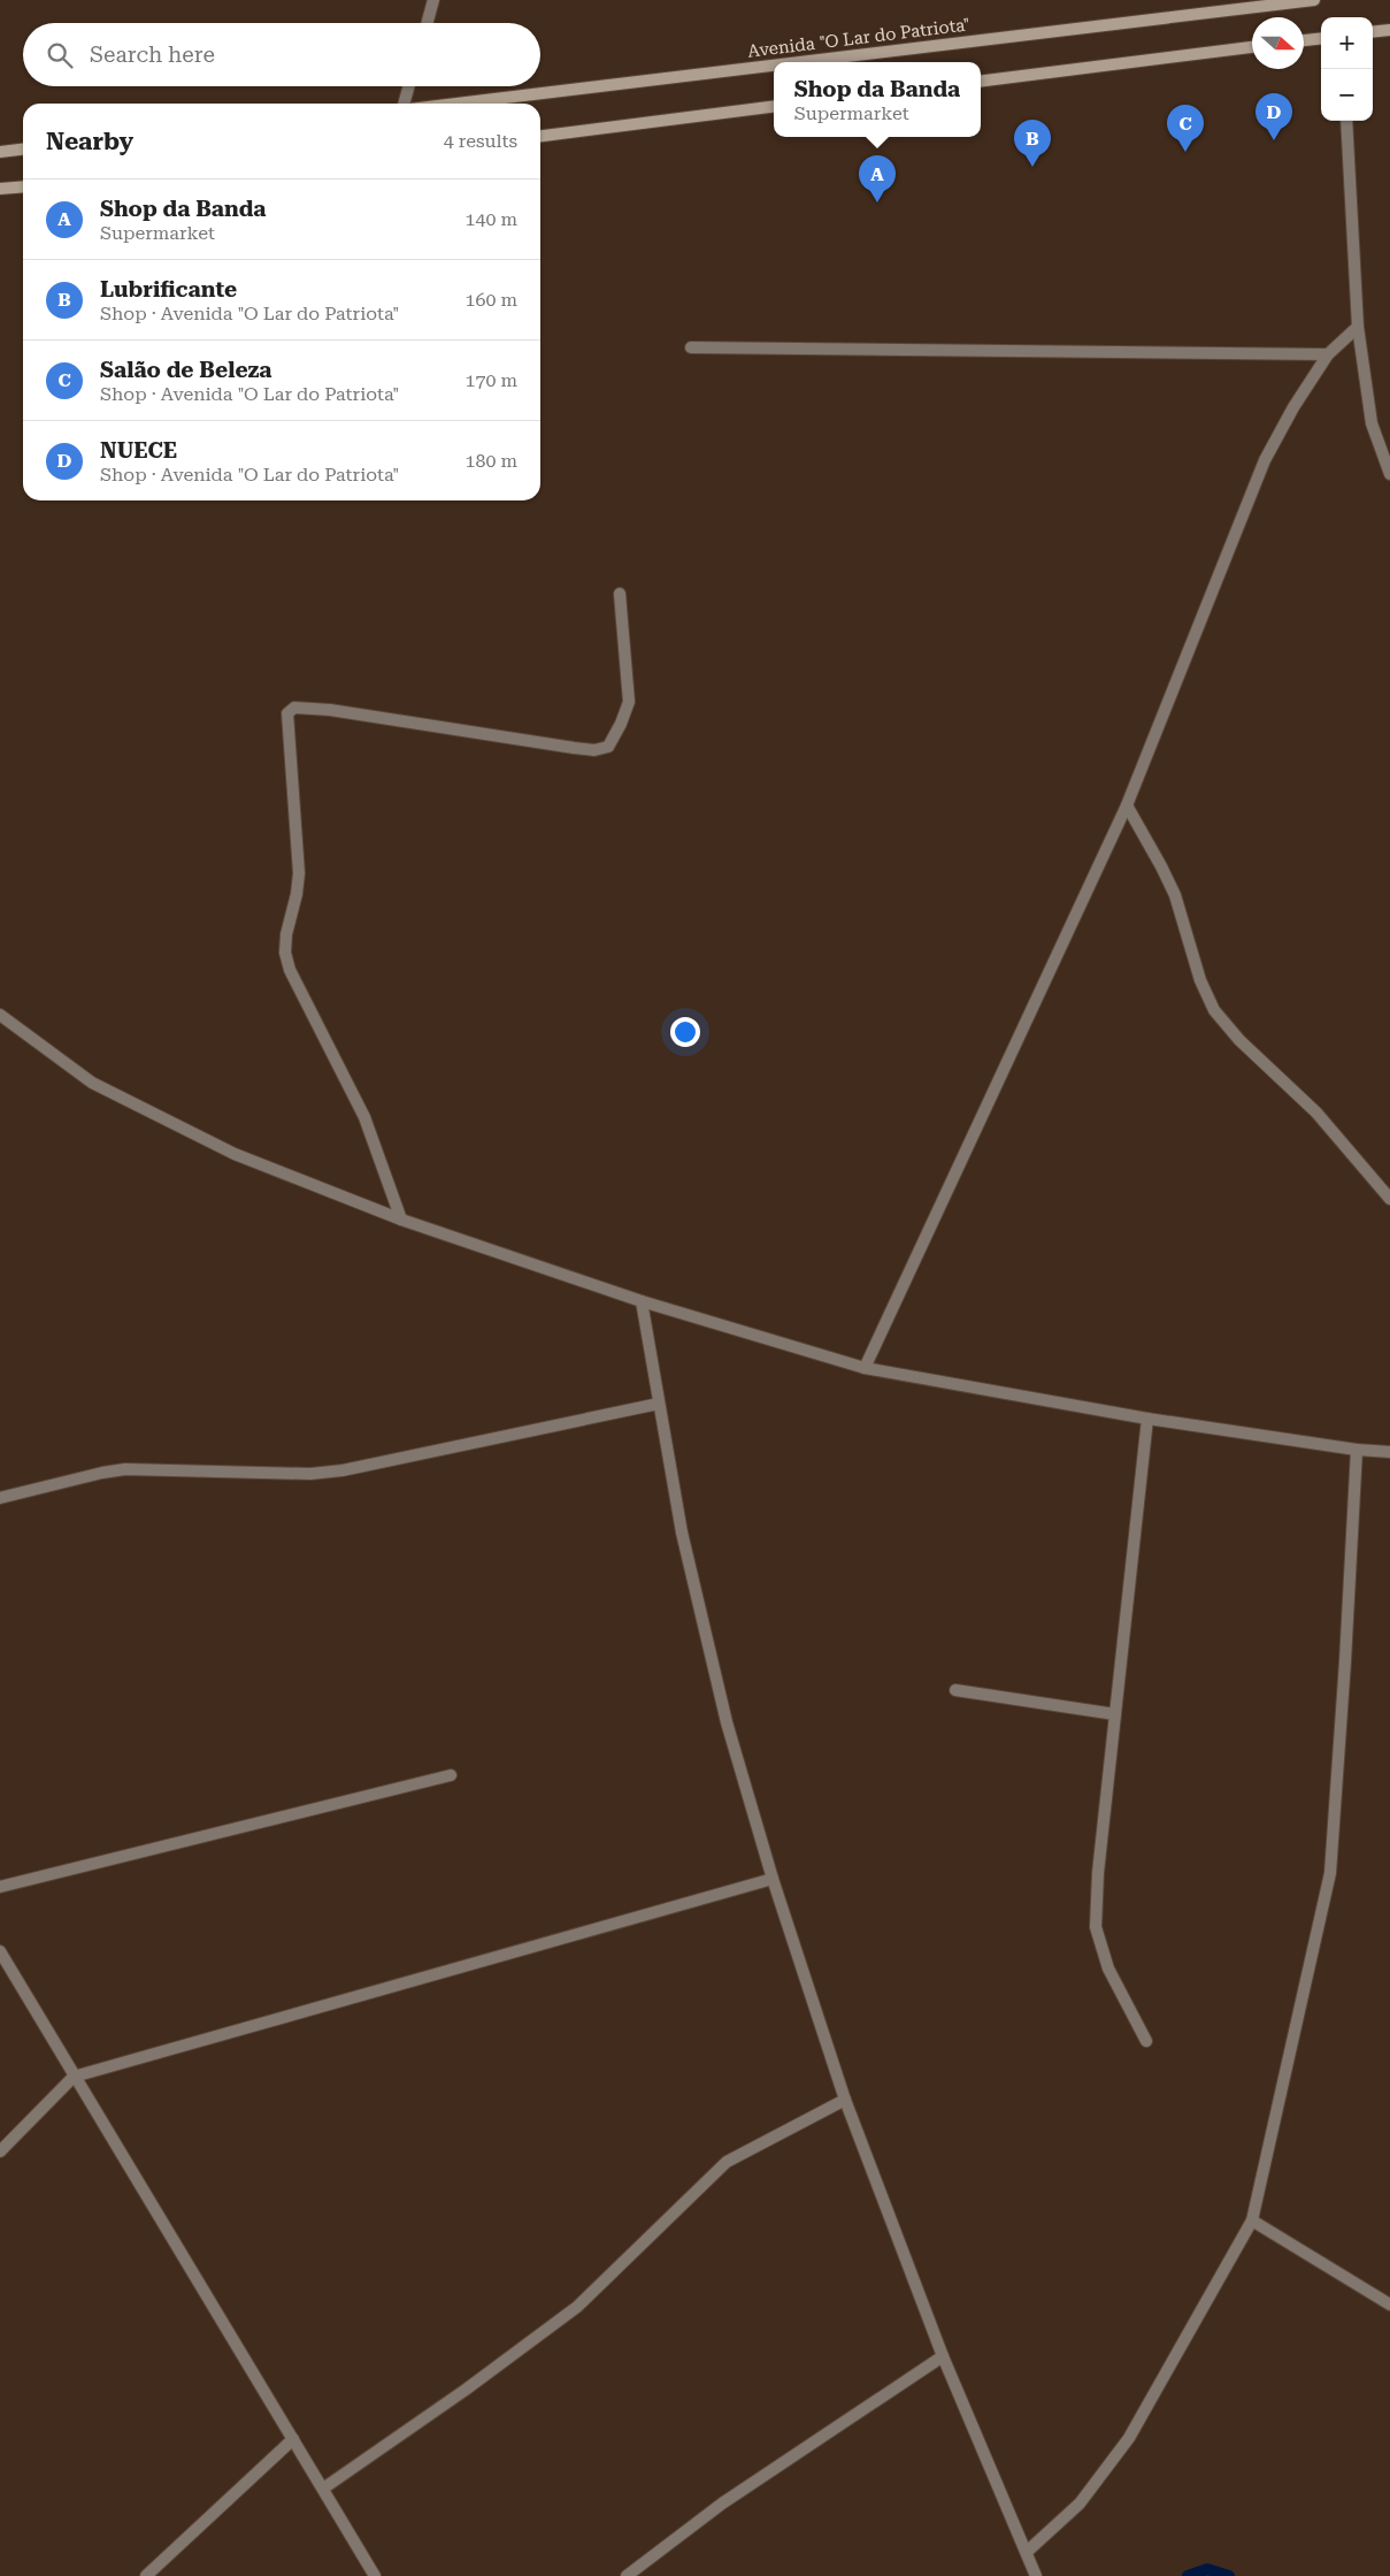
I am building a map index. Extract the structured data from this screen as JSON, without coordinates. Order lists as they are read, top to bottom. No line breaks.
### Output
{"streets":{"main road":["Avenida \"O Lar do Patriota\""]},"north":"right","page":{"map_buttons":["+","−"],"search":"Search here","popup":["Shop da Banda","Supermarket"],"pins":["D","C","B","A"],"heading":["Nearby","4 results"],"list":[{"mark":"A","name":"Shop da Banda","note":"Supermarket","value":"140 m"},{"mark":"B","name":"Lubrificante","note":"Shop · Avenida \"O Lar do Patriota\"","value":"160 m"},{"mark":"C","name":"Salão de Beleza","note":"Shop · Avenida \"O Lar do Patriota\"","value":"170 m"},{"mark":"D","name":"NUECE","note":"Shop · Avenida \"O Lar do Patriota\"","value":"180 m"}]}}
